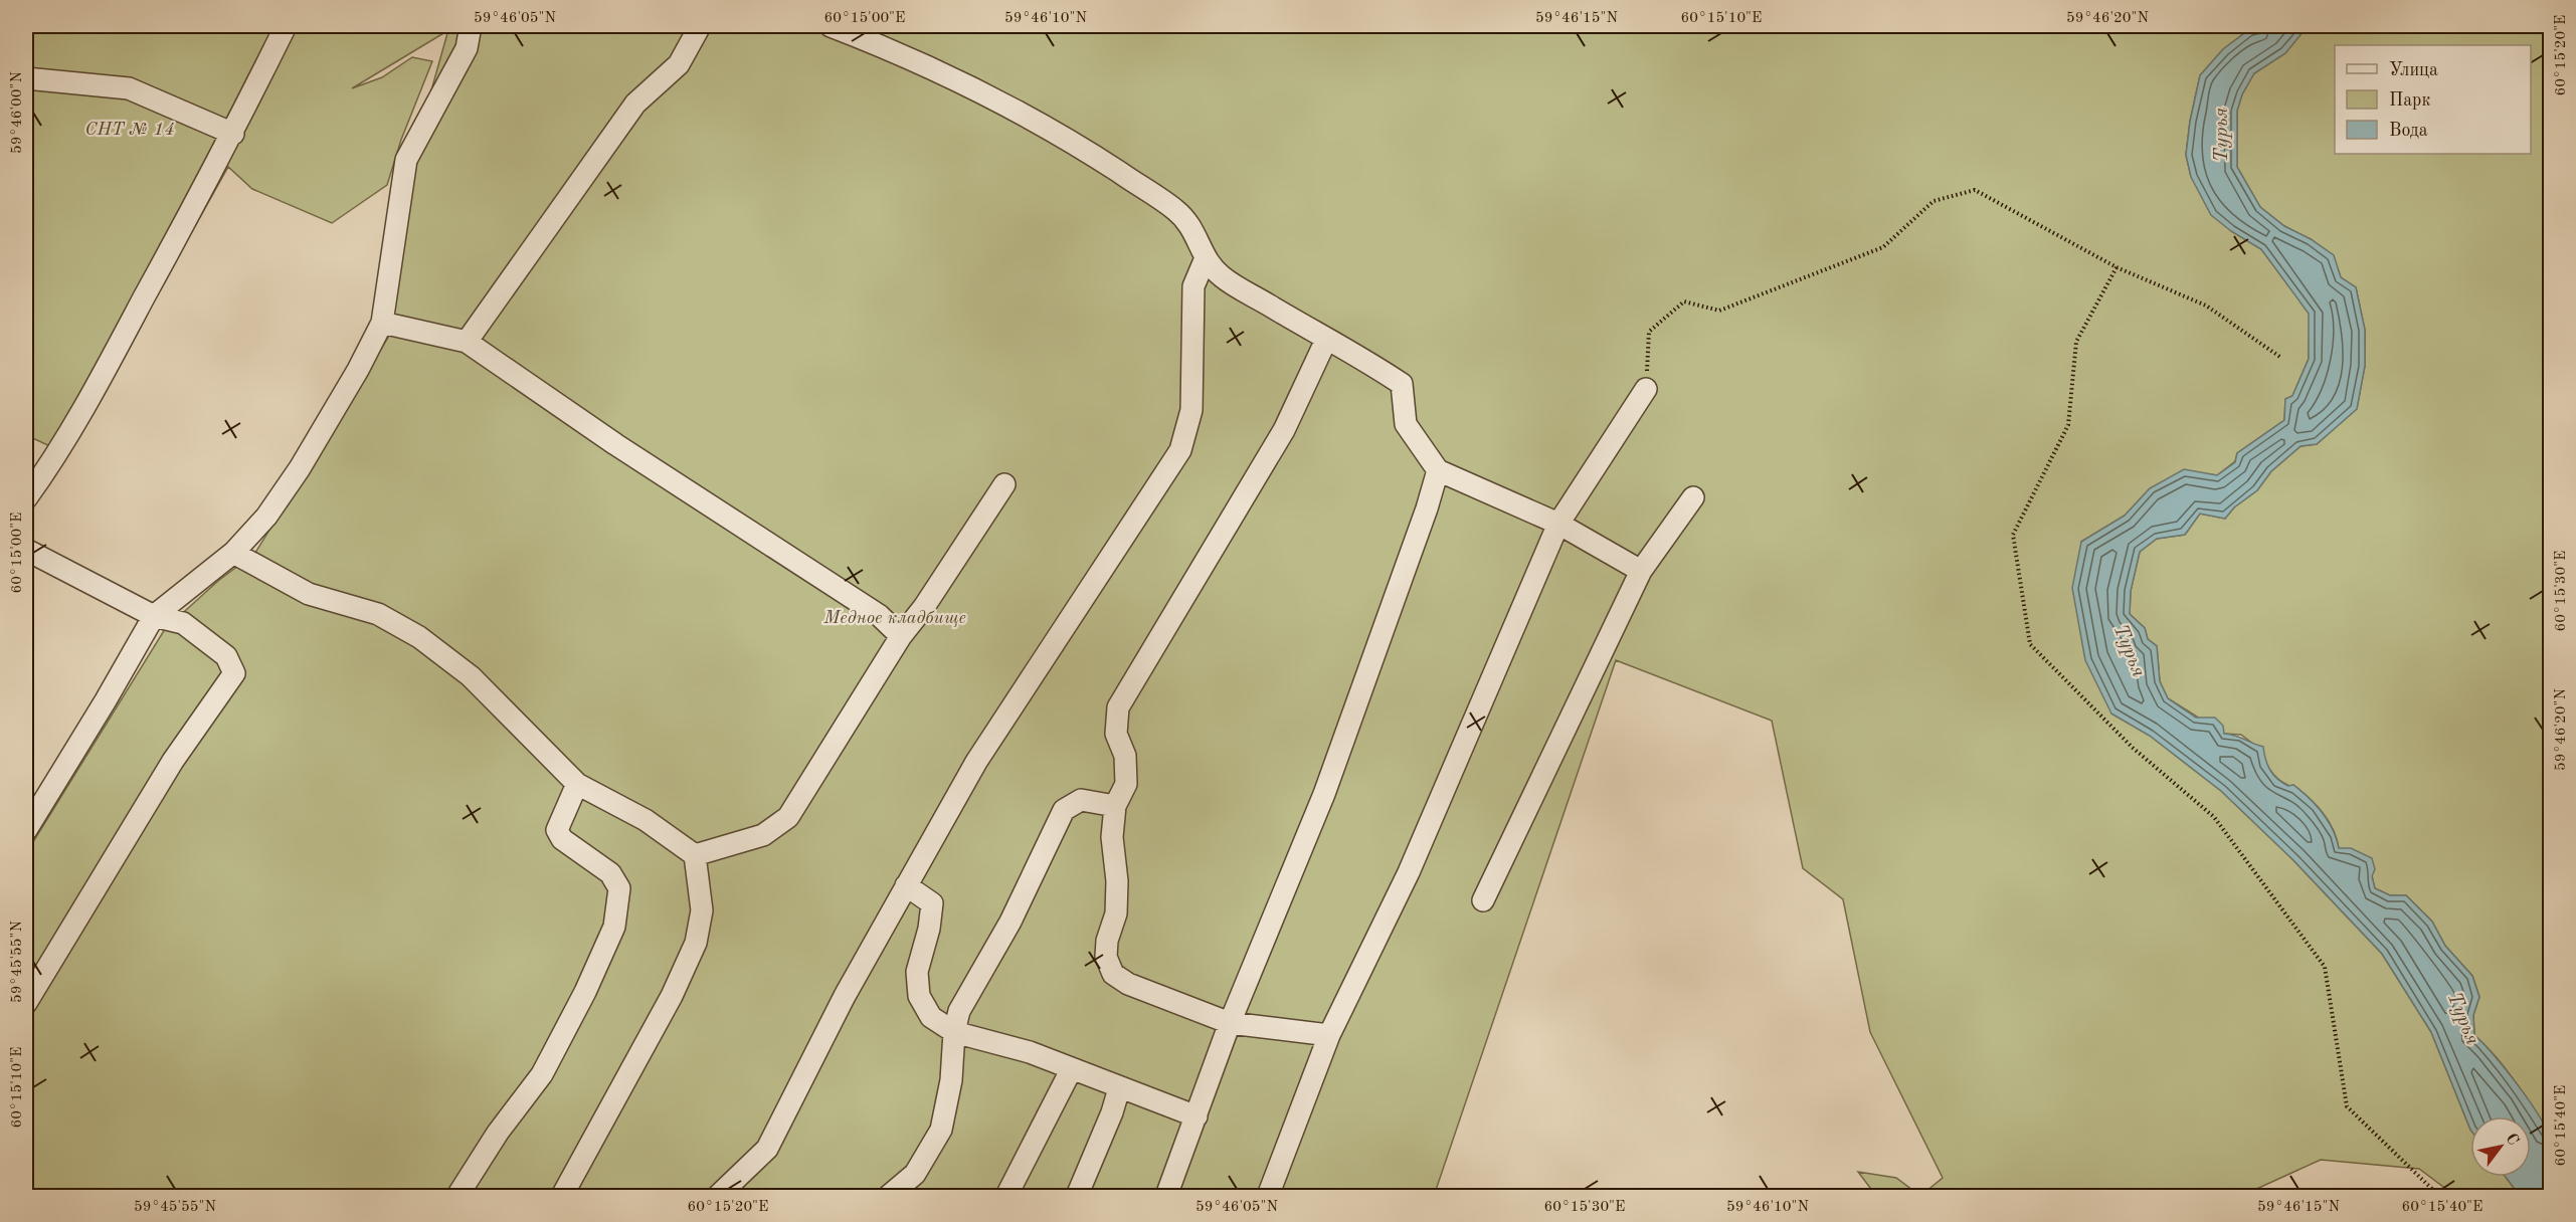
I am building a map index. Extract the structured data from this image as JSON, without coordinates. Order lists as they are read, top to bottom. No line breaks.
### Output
{"water":["Турья"],"parks":["СНТ № 14","Медное кладбище"],"legend":["Улица","Парк","Вода"],"north":"top right","coordinates":["59°46'05\"N","60°15'00\"E","59°46'10\"N","59°46'15\"N","60°15'10\"E","59°46'20\"N","60°15'20\"E","59°46'00\"N","60°15'30\"E","59°45'55\"N","60°15'40\"E"]}
